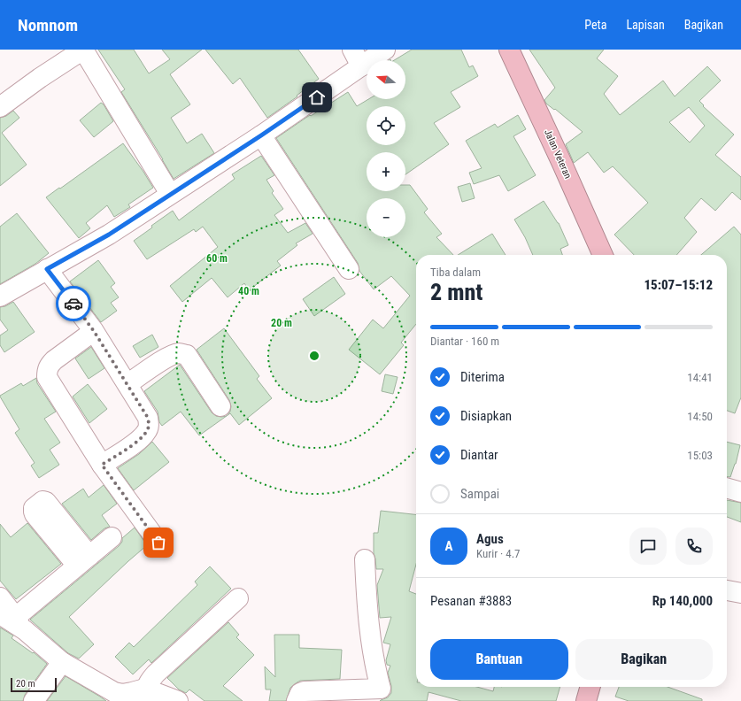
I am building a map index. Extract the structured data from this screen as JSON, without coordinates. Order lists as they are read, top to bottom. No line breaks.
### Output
{"streets":{"highway":["Jalan Veteran"]},"scale_bar":"20 m","north":"left","page":{"header":"Nomnom","nav":["Peta","Lapisan","Bagikan"],"map_buttons":["+","−"],"heading":["2 mnt","Tiba dalam","15:07–15:12"],"panel":["Agus","Kurir · 4.7","Pesanan #3883","Rp 140,000"],"bar":"Diantar · 160 m","list":[["Diterima","14:41"],["Disiapkan","14:50"],["Diantar","15:03"],"Sampai"],"round":"A","buttons":["Bantuan","Bagikan"],"scale":"20 m"},"rings":["60 m","40 m","20 m"]}
